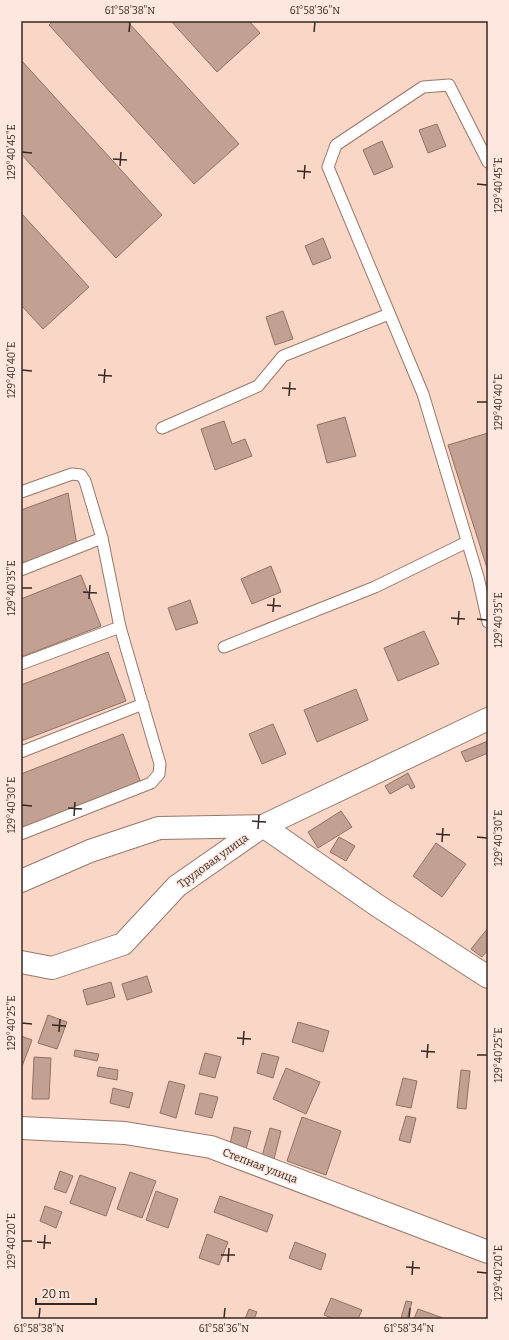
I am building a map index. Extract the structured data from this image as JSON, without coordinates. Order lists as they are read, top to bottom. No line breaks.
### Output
{"streets":{"street":["Трудовая улица","Степная улица"]},"scale_bar":"20 m","coordinates":["61°58'38\"N","61°58'36\"N","129°40'45\"E","129°40'40\"E","129°40'35\"E","129°40'30\"E","129°40'25\"E","129°40'20\"E","61°58'34\"N"]}
